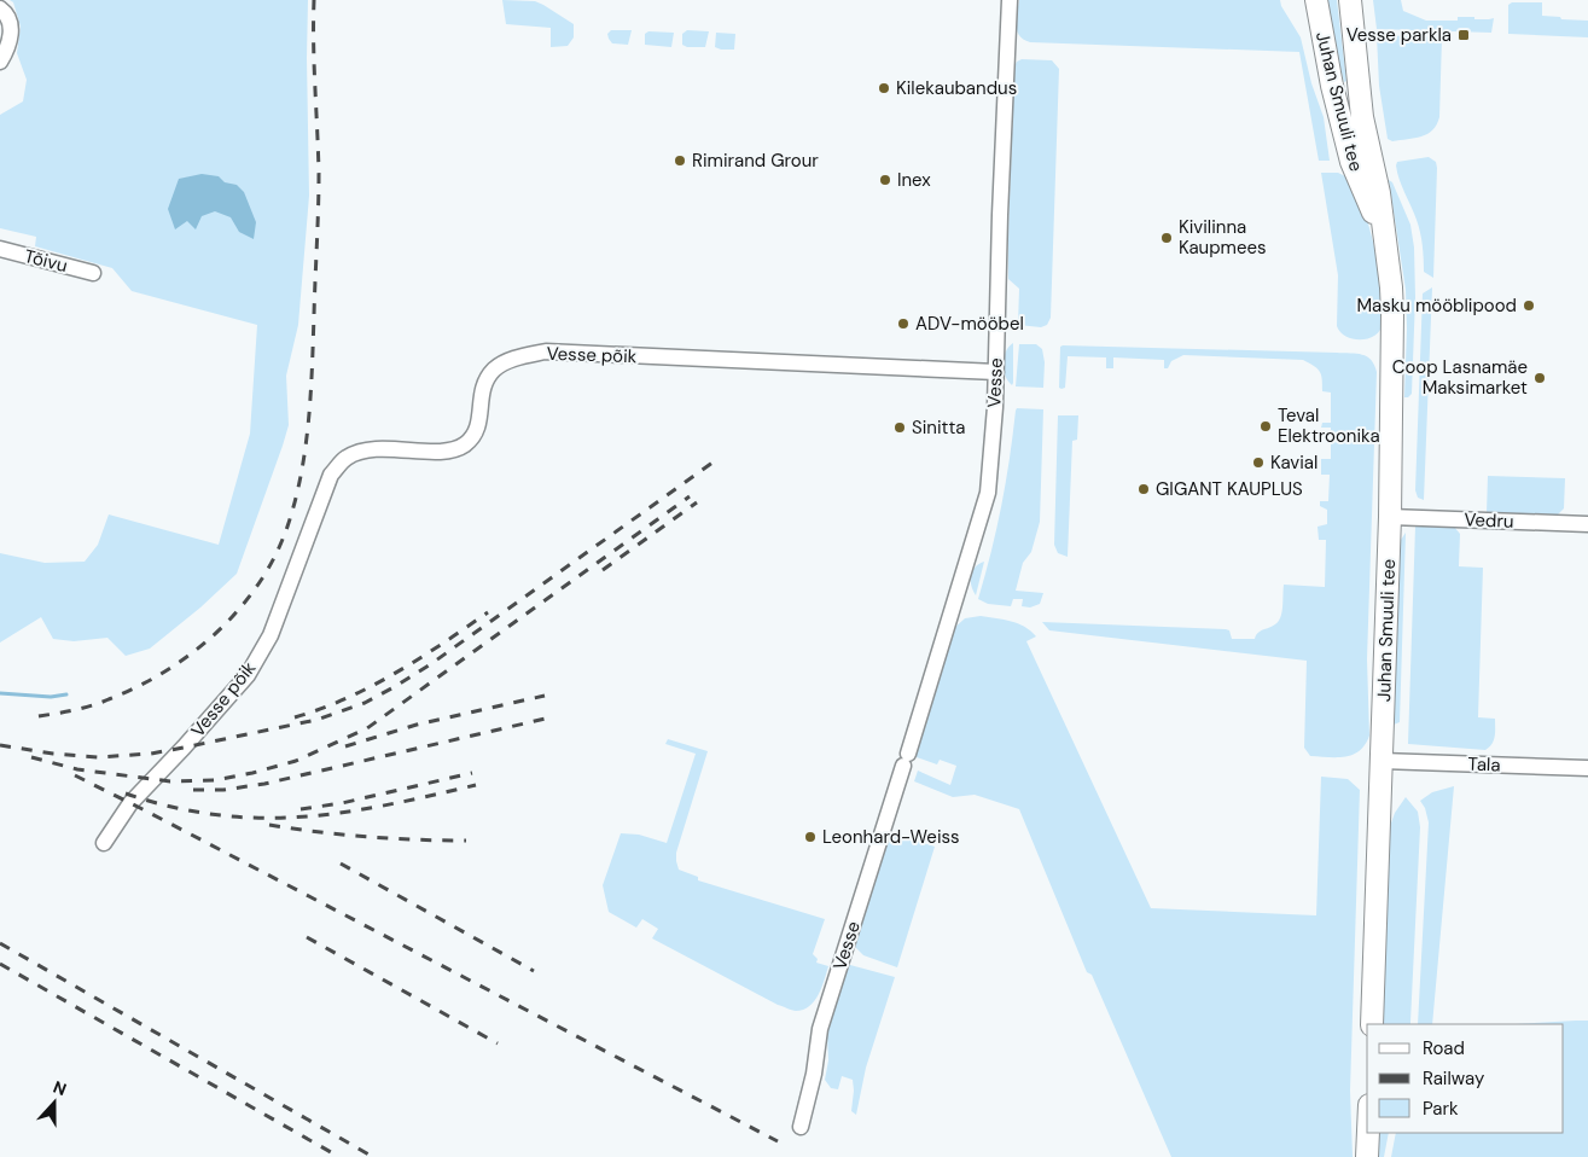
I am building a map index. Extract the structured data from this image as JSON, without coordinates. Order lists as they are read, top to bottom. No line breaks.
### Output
{"streets":{"main road":["Juhan Smuuli tee"],"street":["Tõivu","Vesse põik","Vesse","Vedru","Tala"]},"crossings":[["Juhan Smuuli tee","Vedru"],["Juhan Smuuli tee","Tala"],["Vesse põik","Vesse"]],"places":{"transit":["Vesse parkla"],"other":["Kilekaubandus","Rimirand Grour","Inex","Kivilinna Kaupmees","Masku mööblipood","ADV-mööbel","Coop Lasnamäe Maksimarket","Teval Elektroonika","Sinitta","Kavial","GIGANT KAUPLUS","Leonhard-Weiss"]},"legend":["Road","Railway","Park"],"north":"top"}
